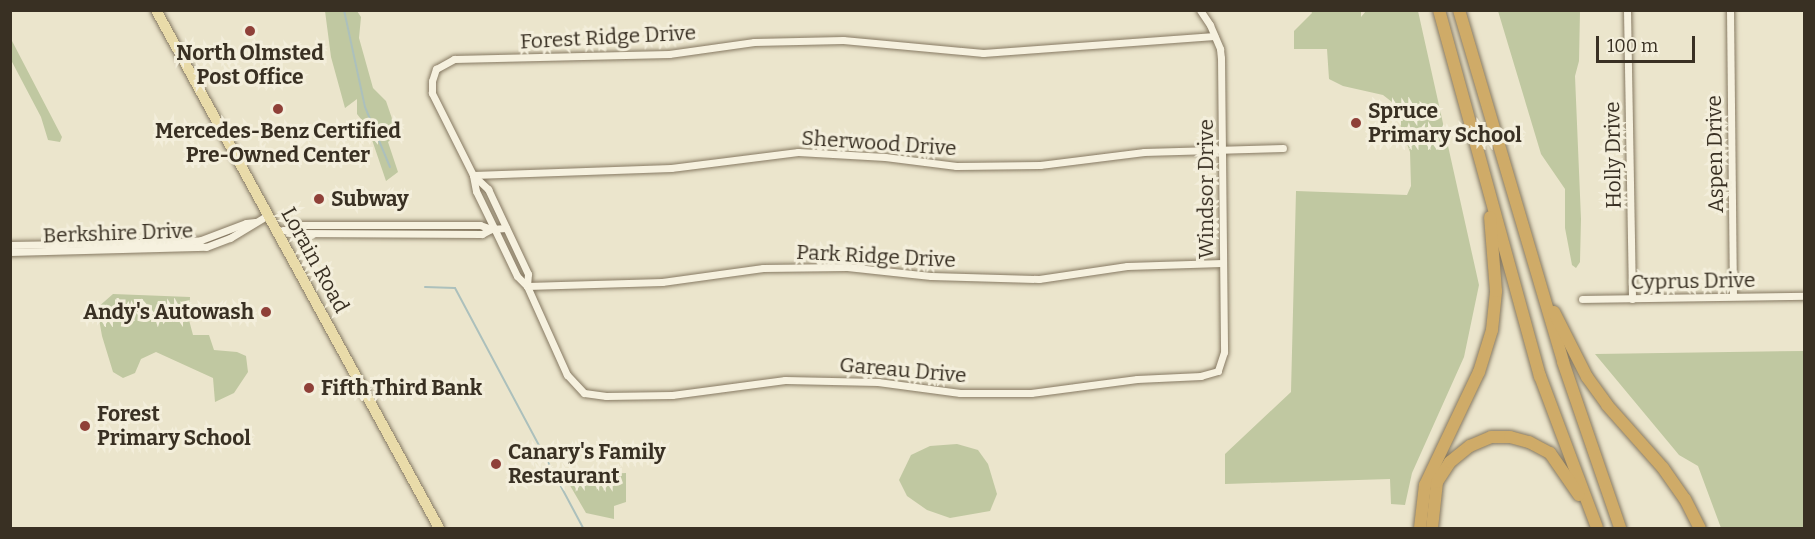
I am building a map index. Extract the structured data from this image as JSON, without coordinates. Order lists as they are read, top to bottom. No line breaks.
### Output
{"streets":{"main road":["Lorain Road"],"street":["Forest Ridge Drive","Sherwood Drive","Aspen Drive","Holly Drive","Windsor Drive","Berkshire Drive","Park Ridge Drive","Cyprus Drive","Gareau Drive"]},"crossings":[["Forest Ridge Drive","Sherwood Drive"],["Forest Ridge Drive","Windsor Drive"],["Sherwood Drive","Windsor Drive"],["Aspen Drive","Cyprus Drive"],["Holly Drive","Cyprus Drive"],["Windsor Drive","Park Ridge Drive"],["Windsor Drive","Gareau Drive"],["Berkshire Drive","Lorain Road"],["Park Ridge Drive","Gareau Drive"]],"places":["North Olmsted Post Office","Mercedes-Benz Certified Pre-Owned Center","Spruce Primary School","Subway","Andy's Autowash","Fifth Third Bank","Forest Primary School","Canary's Family Restaurant"],"scale_bar":"100 m"}
